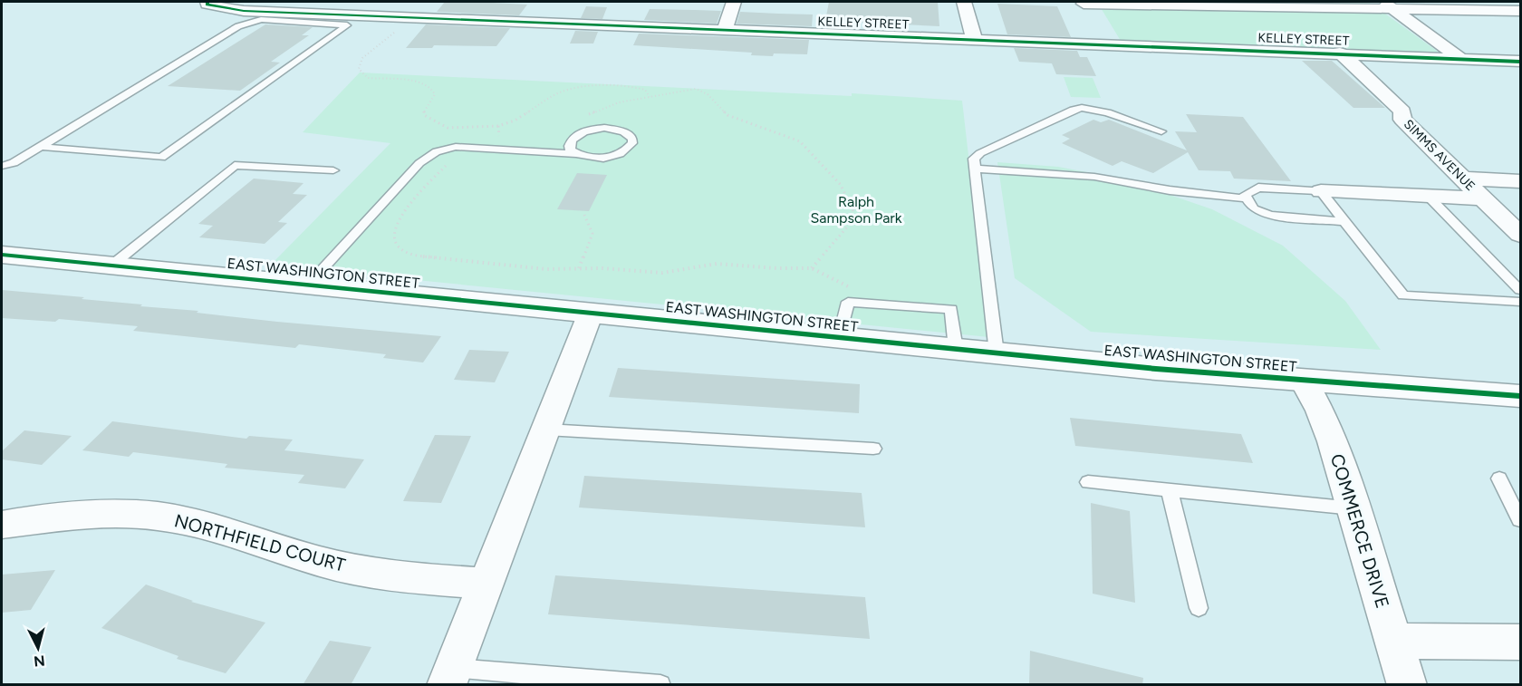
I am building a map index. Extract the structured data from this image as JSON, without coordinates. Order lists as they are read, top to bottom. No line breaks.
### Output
{"streets":{"street":["KELLEY STREET","SIMMS AVENUE","EAST WASHINGTON STREET","COMMERCE DRIVE","NORTHFIELD COURT"]},"crossings":[["KELLEY STREET","SIMMS AVENUE"],["EAST WASHINGTON STREET","COMMERCE DRIVE"]],"parks":["Ralph Sampson Park"],"north":"bottom"}
